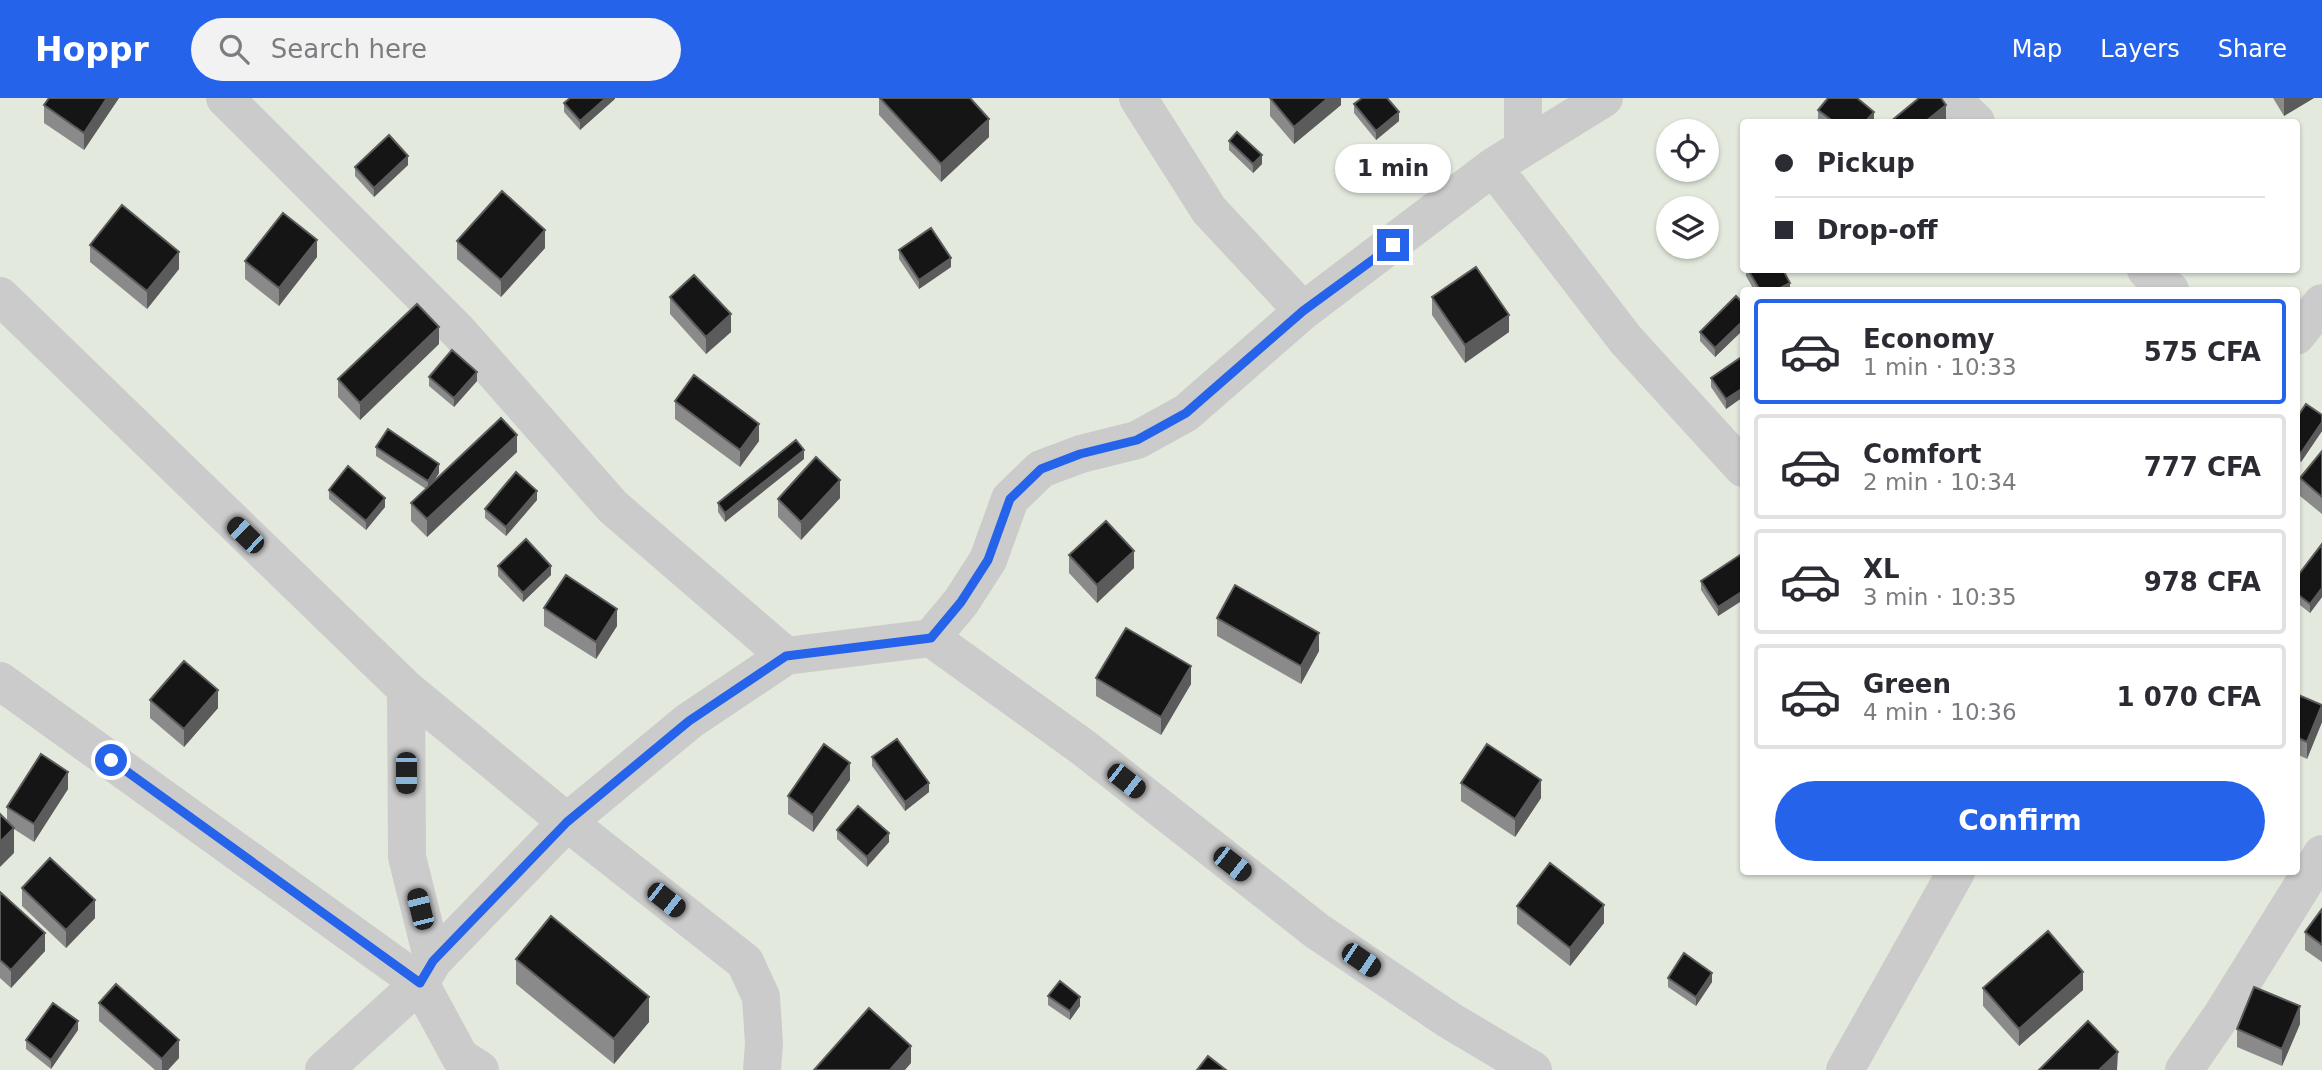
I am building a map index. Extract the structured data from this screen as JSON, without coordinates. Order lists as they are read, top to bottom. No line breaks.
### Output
{"page":{"header":"Hoppr","search":"Search here","nav":["Map","Layers","Share"],"banner":["Pickup","Drop-off"],"bubble":"1 min","list":[{"name":"Economy","note":"1 min · 10:33","value":"575 CFA"},{"name":"Comfort","note":"2 min · 10:34","value":"777 CFA"},{"name":"XL","note":"3 min · 10:35","value":"978 CFA"},{"name":"Green","note":"4 min · 10:36","value":"1 070 CFA"}],"buttons":"Confirm"}}
